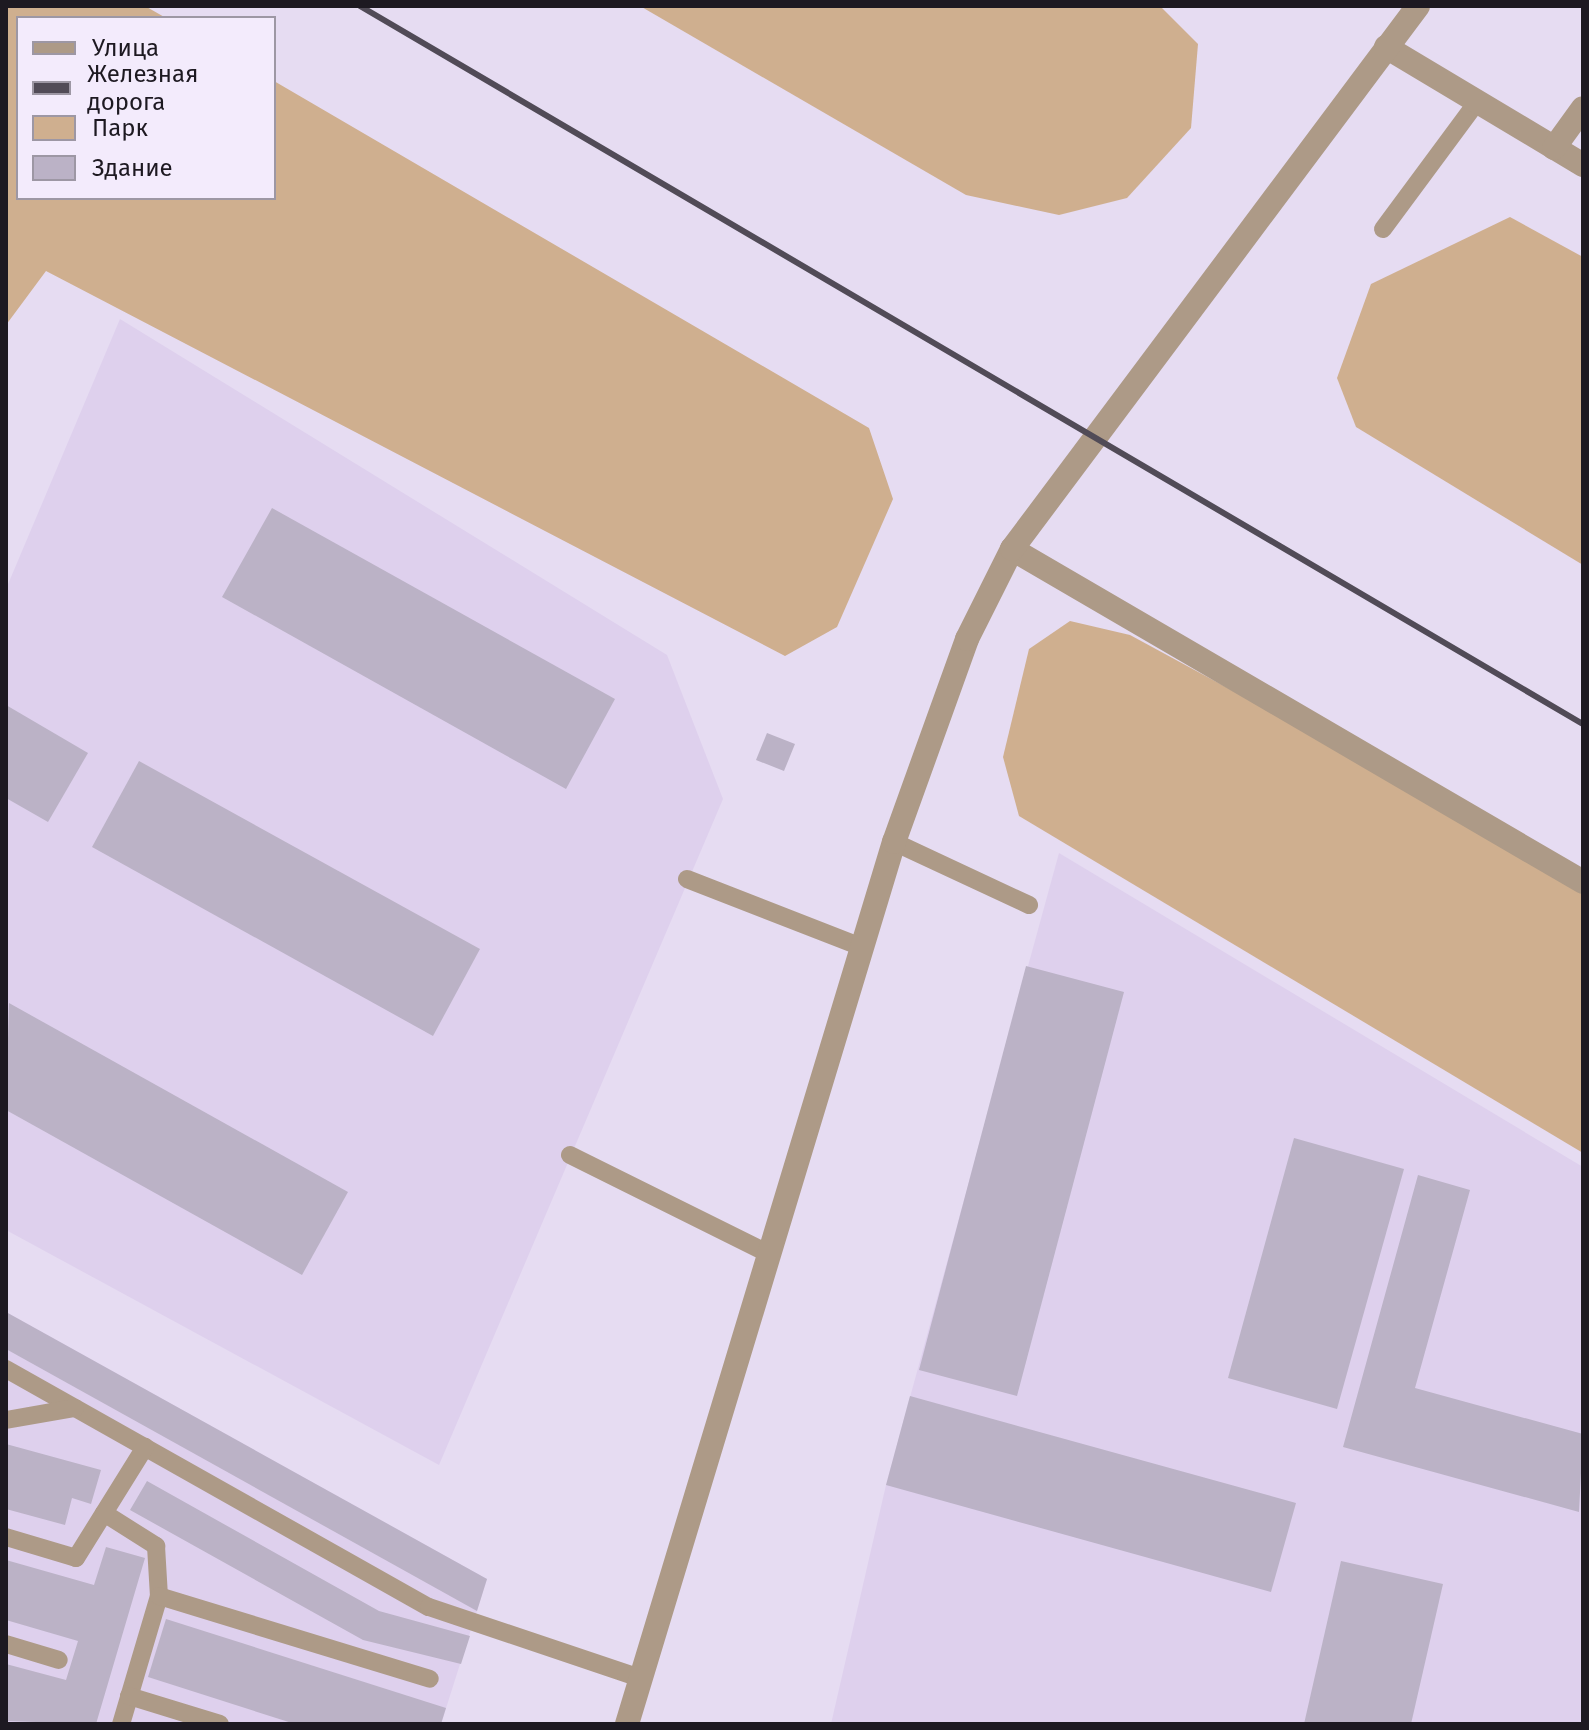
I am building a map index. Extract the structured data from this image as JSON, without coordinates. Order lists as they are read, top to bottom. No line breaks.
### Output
{"legend":["Улица","Железная дорога","Парк","Здание"]}
